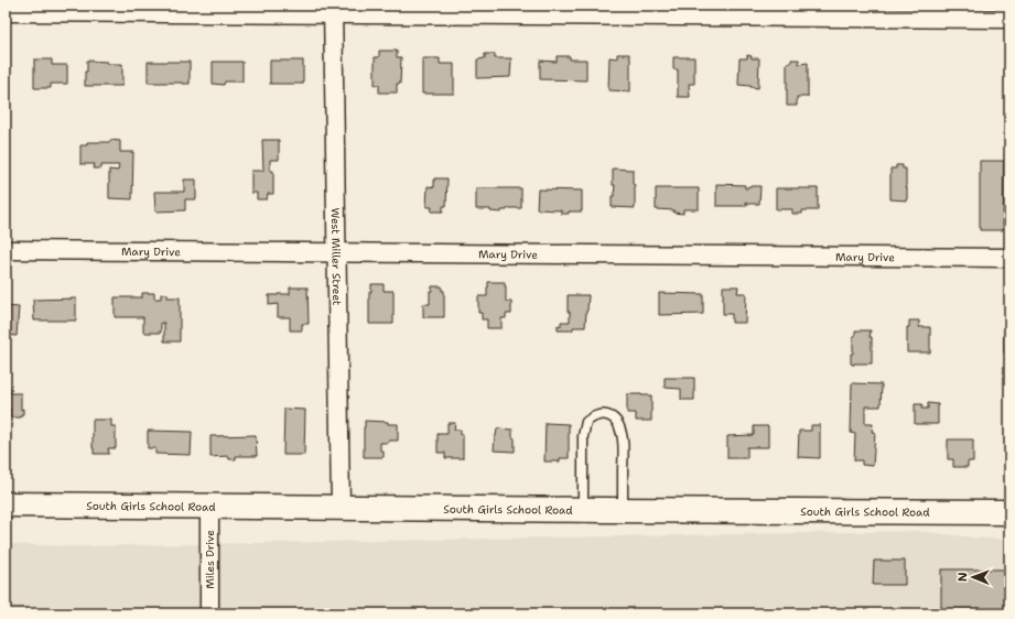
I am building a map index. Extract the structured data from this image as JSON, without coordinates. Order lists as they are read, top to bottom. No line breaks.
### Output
{"streets":{"main road":["South Girls School Road"],"street":["Mary Drive","West Miller Street","Miles Drive"]},"crossings":[["Mary Drive","West Miller Street"],["West Miller Street","South Girls School Road"],["South Girls School Road","Miles Drive"]],"north":"left"}
